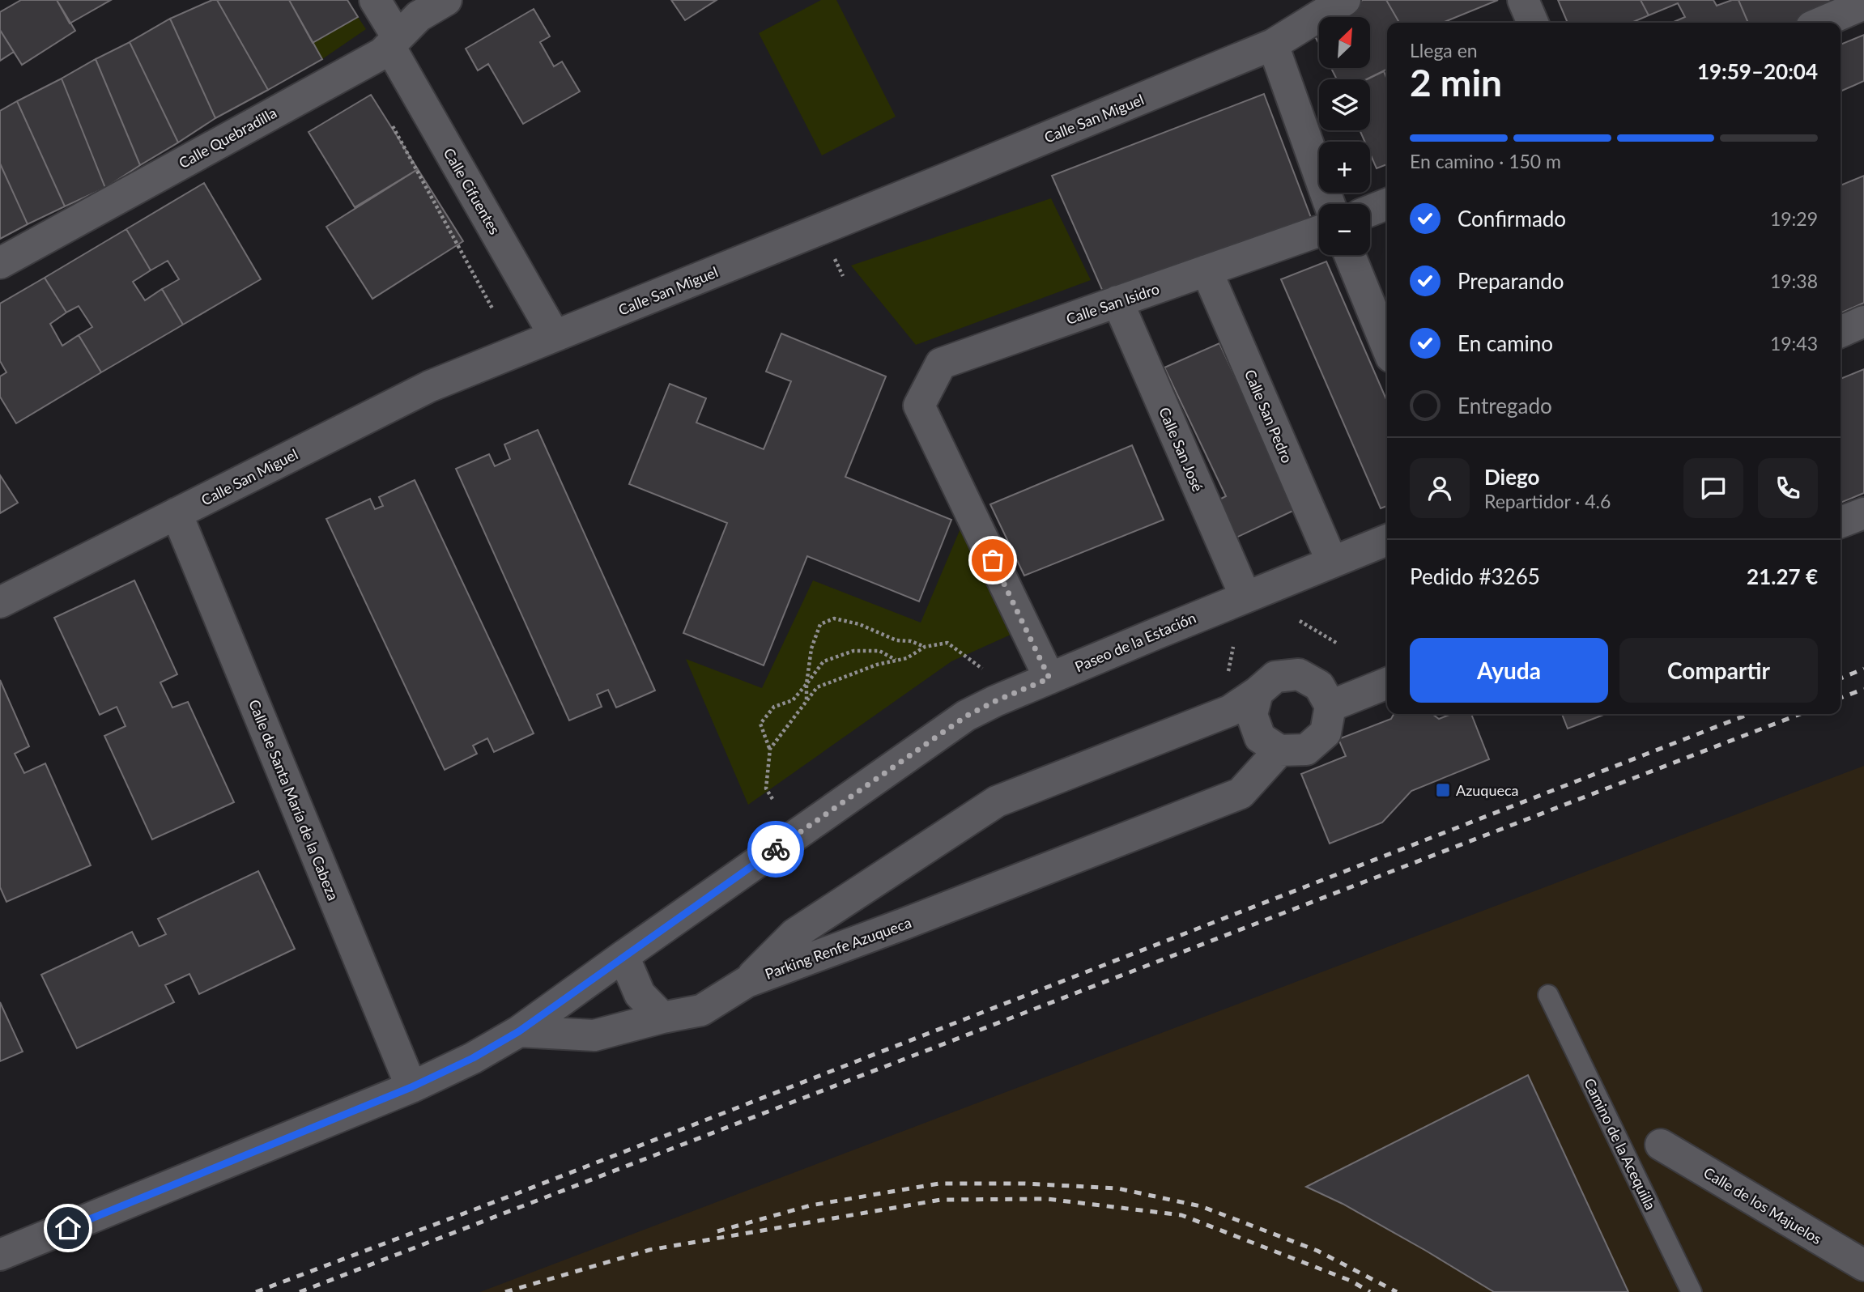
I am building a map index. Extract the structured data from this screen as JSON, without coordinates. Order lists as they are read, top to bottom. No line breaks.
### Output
{"streets":{"street":["Calle San Miguel","Calle Quebradilla","Calle Cifuentes","Calle San Isidro","Calle San Pedro","Calle San José","Paseo de la Estación","Calle de Santa María de la Cabeza","Parking Renfe Azuqueca","Calle de los Majuelos"],"lane":["Camino de la Acequilla"]},"crossings":[["Calle San Miguel","Calle Cifuentes"],["Calle San Miguel","Calle de Santa María de la Cabeza"],["Calle Quebradilla","Calle Cifuentes"],["Calle San Isidro","Calle San Pedro"],["Calle San Isidro","Calle San José"],["Calle San Isidro","Paseo de la Estación"],["Calle San Pedro","Paseo de la Estación"],["Calle San José","Paseo de la Estación"],["Paseo de la Estación","Calle de Santa María de la Cabeza"]],"places":{"transit":["Azuqueca"]},"north":"top right","page":{"map_buttons":["+","−"],"heading":["2 min","Llega en","19:59–20:04"],"panel":["Diego","Repartidor · 4.6","Pedido #3265","21.27 €"],"bar":"En camino · 150 m","list":[["Confirmado","19:29"],["Preparando","19:38"],["En camino","19:43"],"Entregado"],"buttons":["Ayuda","Compartir"]}}
